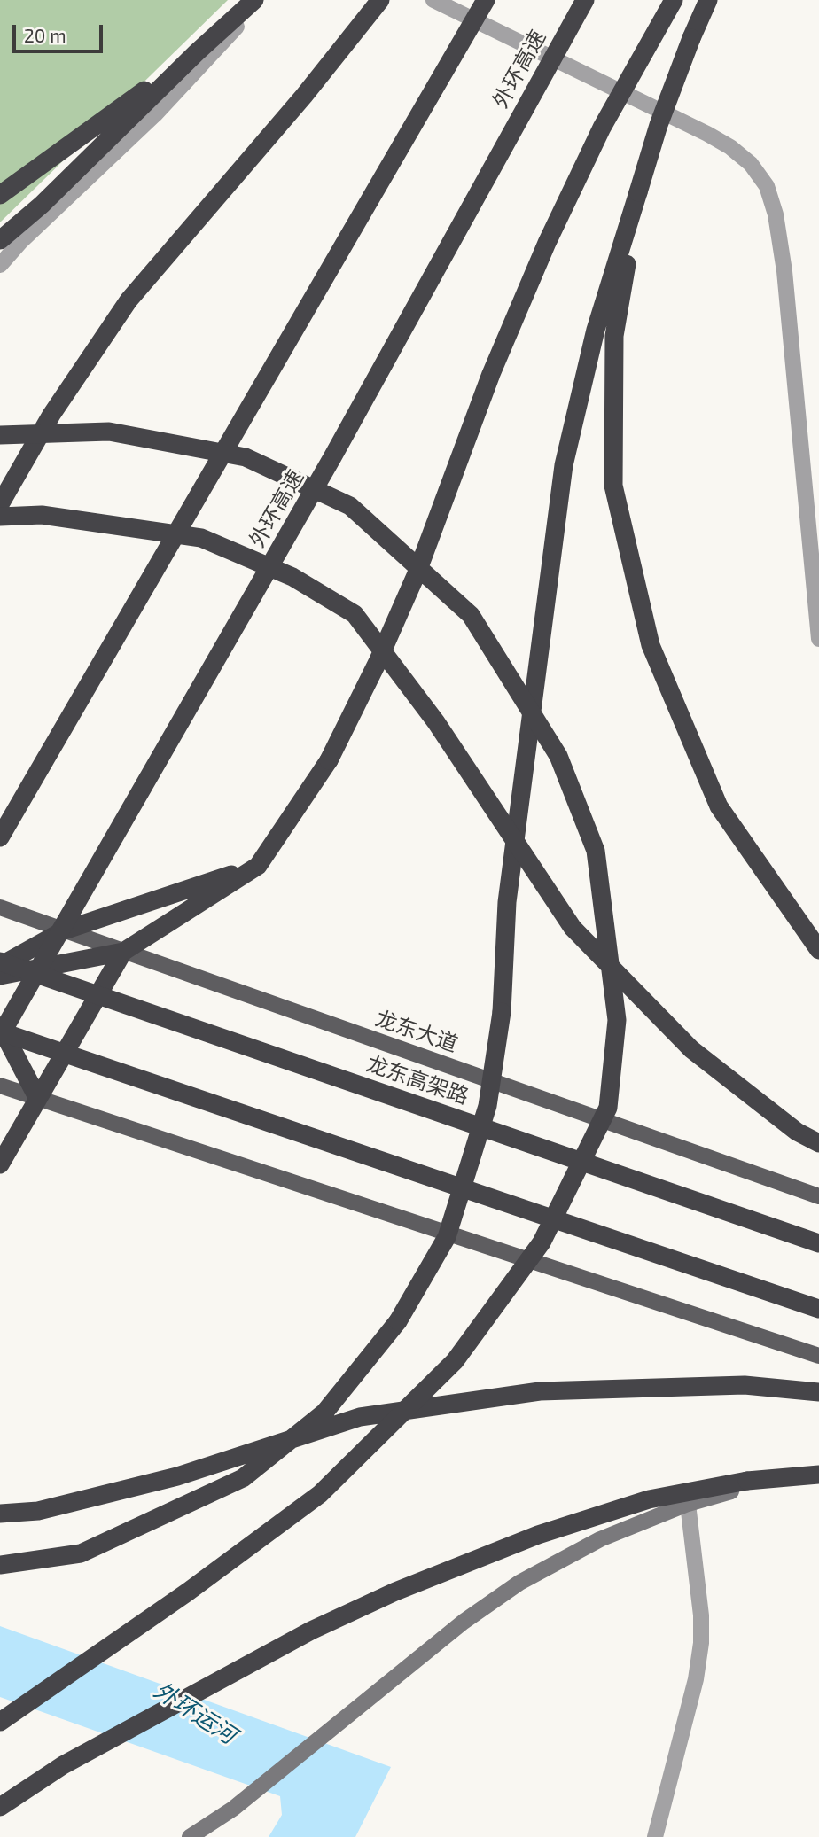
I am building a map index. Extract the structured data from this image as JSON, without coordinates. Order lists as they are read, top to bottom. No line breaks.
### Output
{"streets":{"highway":["外环高速","龙东高架路"],"main road":["龙东大道"]},"water":["外环运河"],"scale_bar":"20 m"}
